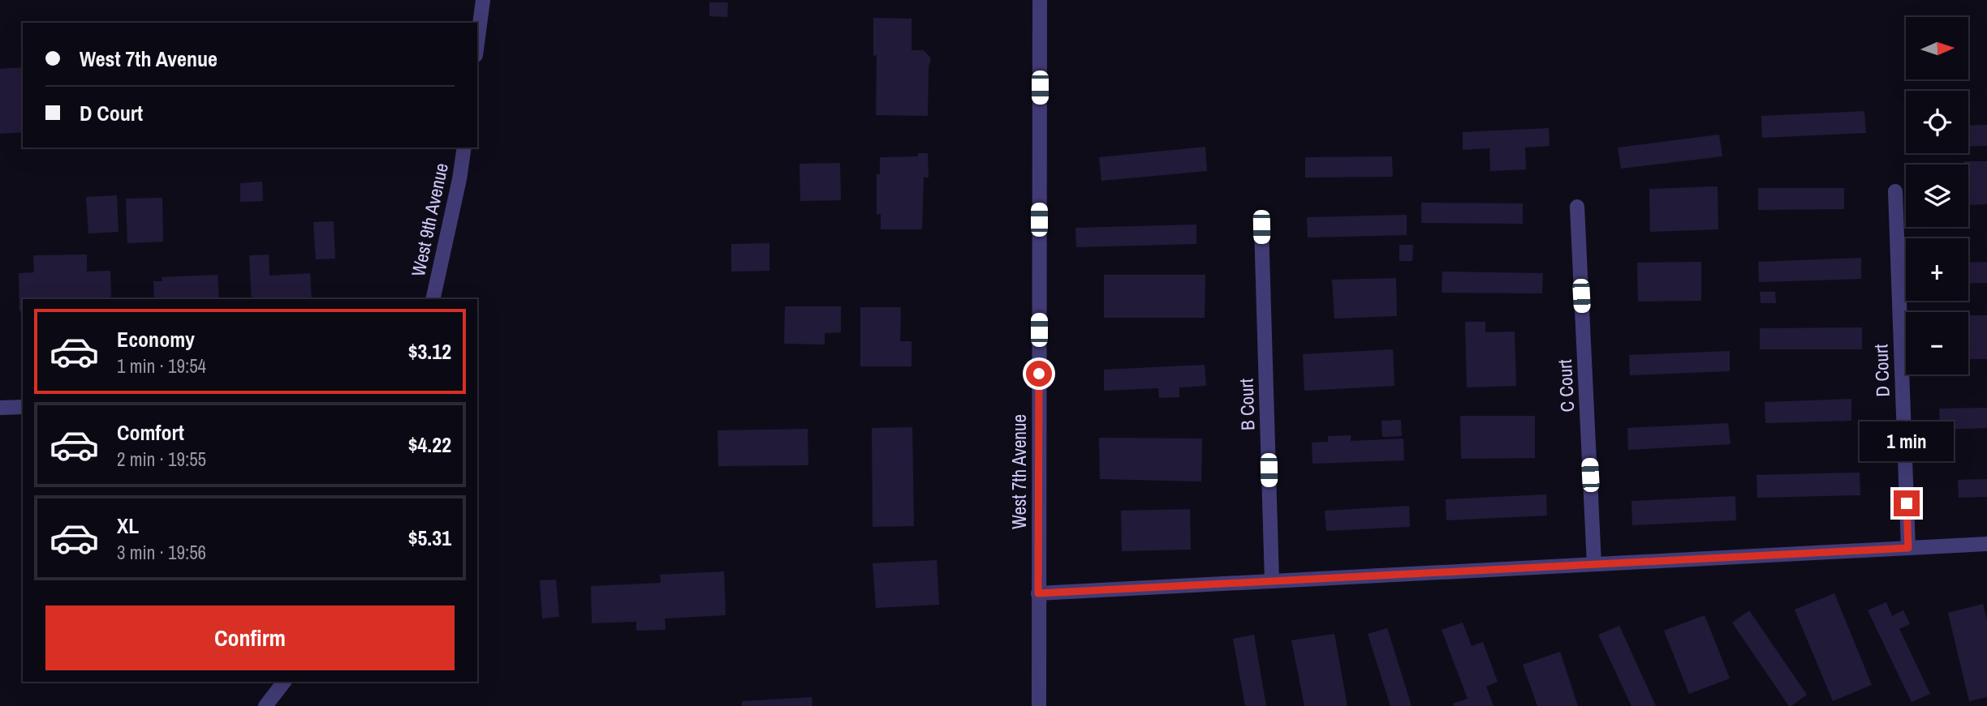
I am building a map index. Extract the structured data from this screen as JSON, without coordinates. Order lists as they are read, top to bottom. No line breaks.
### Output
{"streets":{"street":["West 9th Avenue","D Court","C Court","B Court","West 7th Avenue"]},"north":"right","page":{"map_buttons":["+","−"],"banner":["West 7th Avenue","D Court"],"list":[{"name":"Economy","note":"1 min · 19:54","value":"$3.12"},{"name":"Comfort","note":"2 min · 19:55","value":"$4.22"},{"name":"XL","note":"3 min · 19:56","value":"$5.31"}],"bubble":"1 min","buttons":"Confirm"}}
